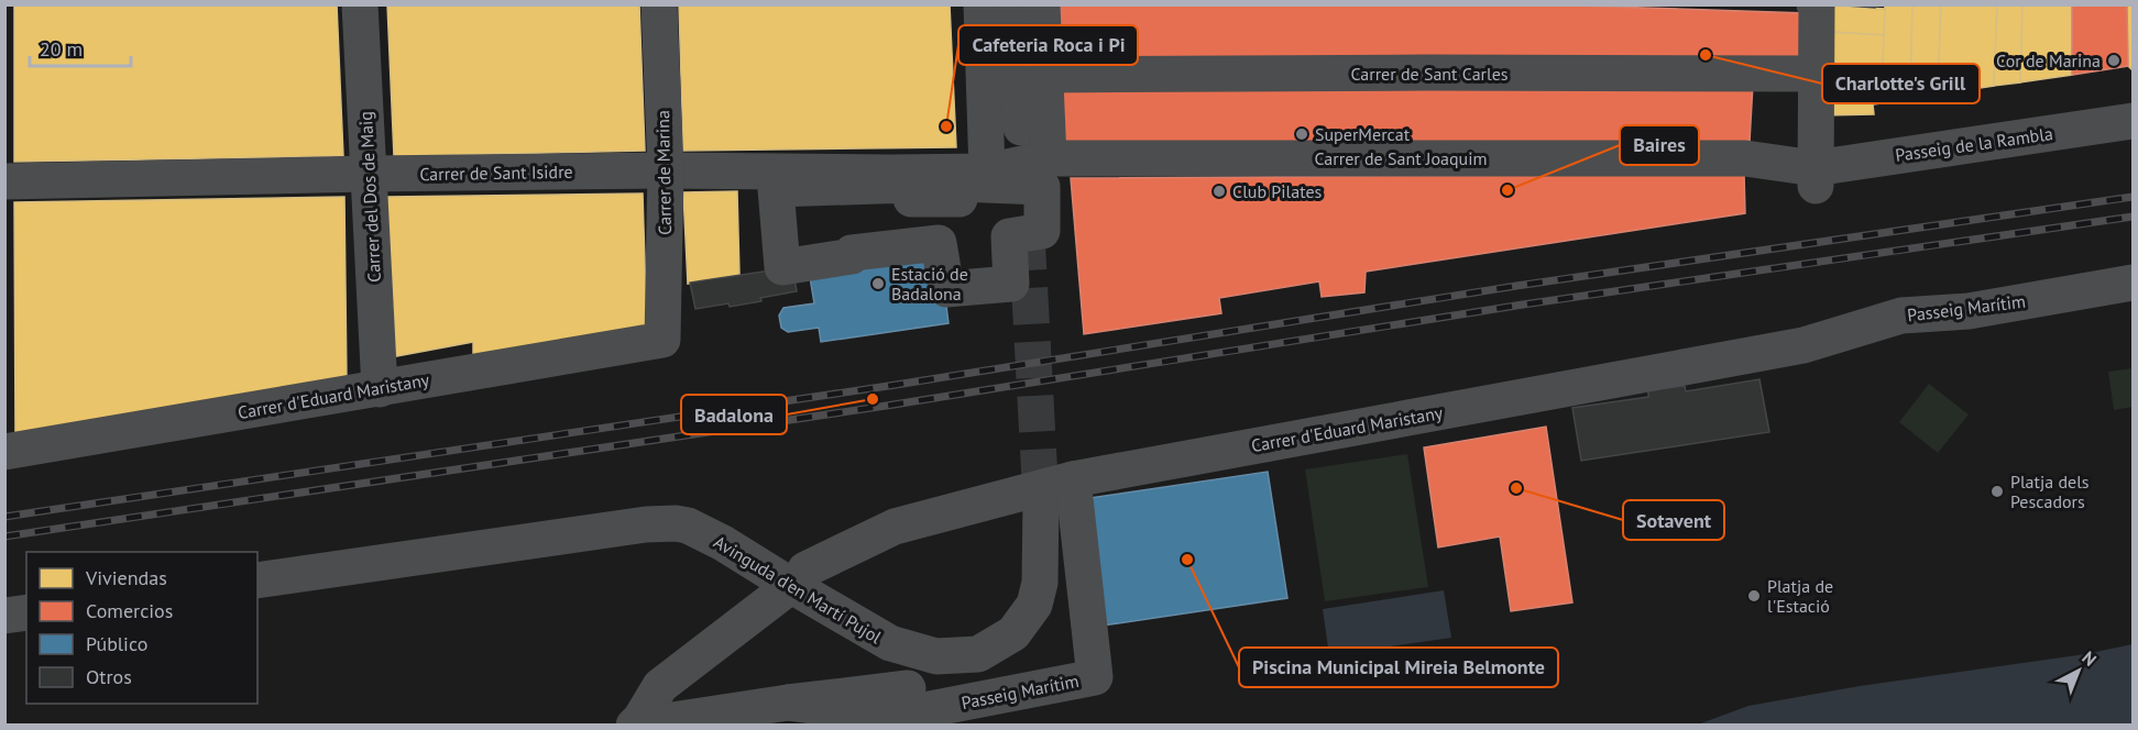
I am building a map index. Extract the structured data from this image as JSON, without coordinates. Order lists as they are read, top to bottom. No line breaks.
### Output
{"streets":{"street":["Carrer de Sant Carles","Passeig de la Rambla","Carrer de Sant Joaquim","Carrer de Sant Isidre","Carrer de Marina","Carrer del Dos de Maig","Passeig Marítim","Carrer d'Eduard Maristany","Avinguda d'en Martí Pujol"]},"crossings":[["Passeig de la Rambla","Carrer de Sant Joaquim"],["Carrer de Sant Joaquim","Carrer de Sant Isidre"],["Carrer de Sant Isidre","Carrer de Marina"],["Carrer de Sant Isidre","Carrer del Dos de Maig"],["Carrer de Marina","Carrer d'Eduard Maristany"],["Carrer del Dos de Maig","Carrer d'Eduard Maristany"],["Passeig Marítim","Carrer d'Eduard Maristany"]],"places":["Charlotte's Grill","Cor de Marina","Cafeteria Roca i Pi","SuperMercat","Baires","Club Pilates","Estació de Badalona","Badalona","Sotavent","Platja dels Pescadors","Piscina Municipal Mireia Belmonte","Platja de l'Estació"],"legend":["Viviendas","Comercios","Público","Otros"],"scale_bar":"20 m","north":"top right"}
